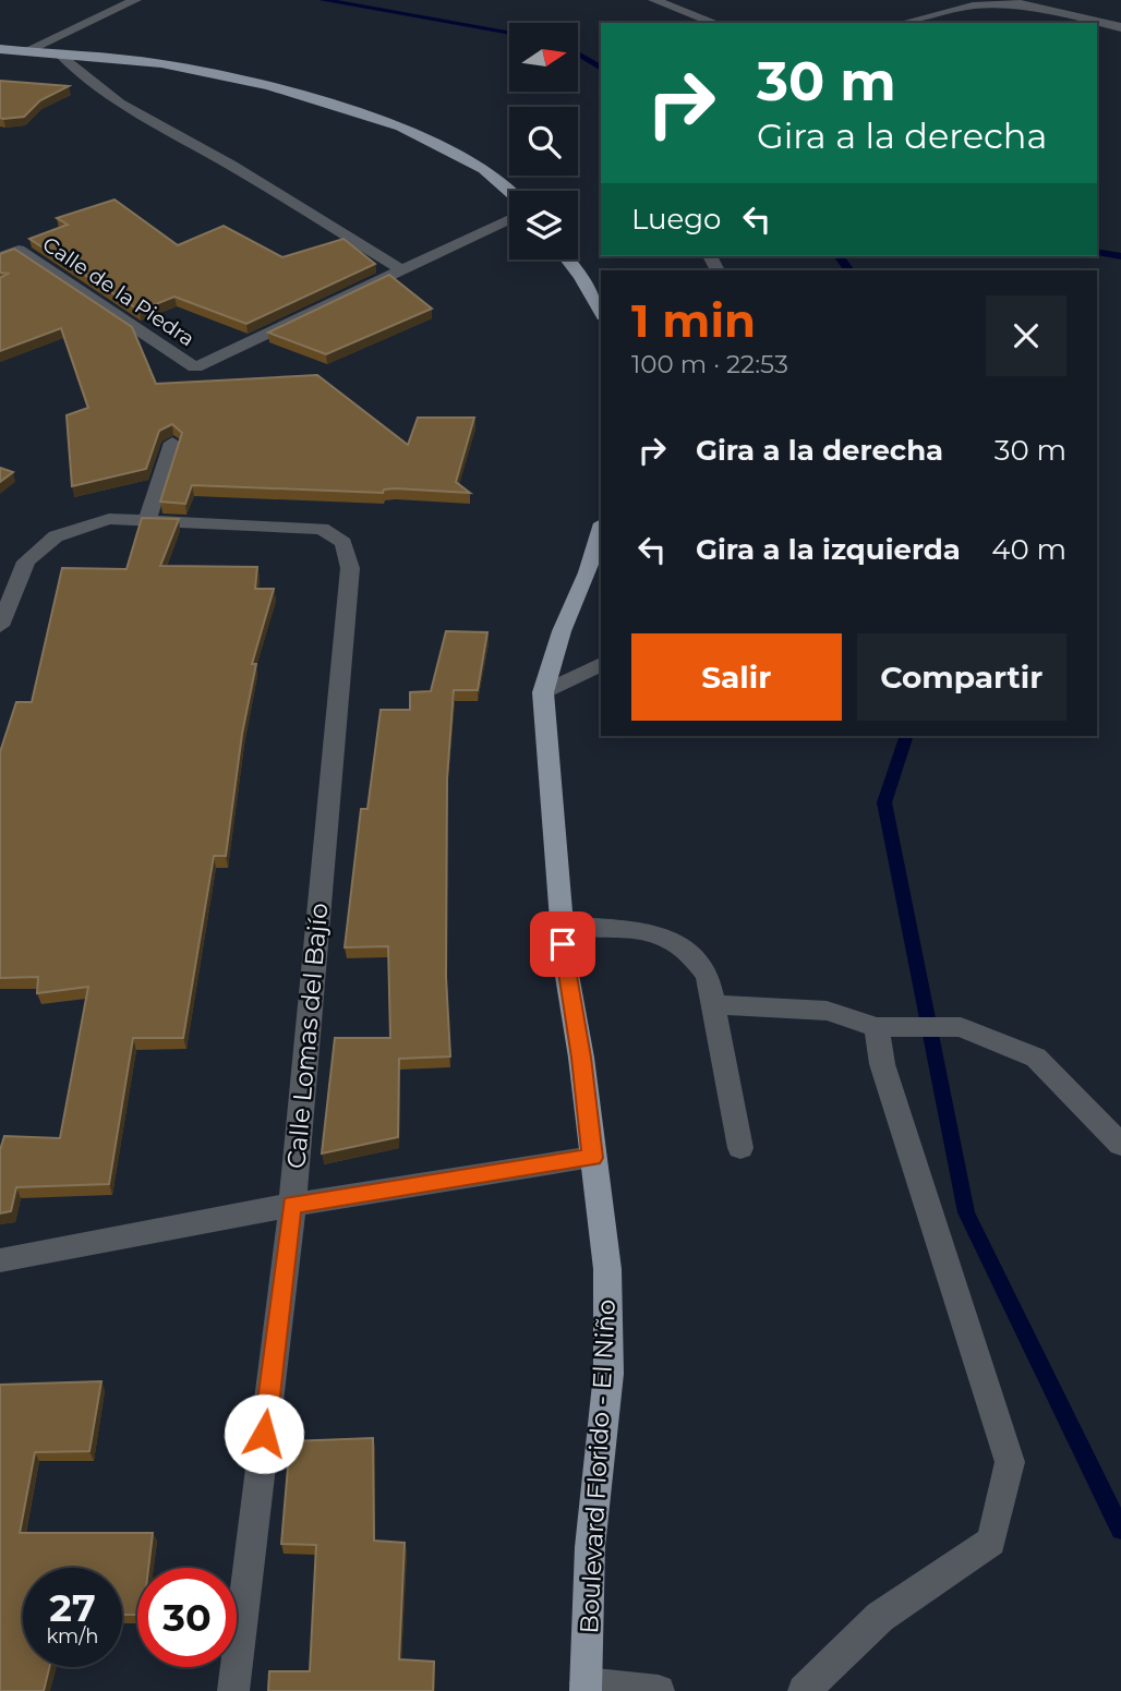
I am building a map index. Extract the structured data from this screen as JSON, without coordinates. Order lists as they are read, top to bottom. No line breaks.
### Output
{"streets":{"main road":["Boulevard Florido - El Niño"],"street":["Calle de la Piedra","Calle Lomas del Bajío"]},"north":"right","page":{"turn":["30 m","Gira a la derecha"],"then":"Luego","heading":["1 min","100 m · 22:53"],"list":[{"name":"Gira a la derecha","value":"30 m"},{"name":"Gira a la izquierda","value":"40 m"}],"buttons":["Salir","Compartir"],"speed":"27 km/h","limit":"30"}}
